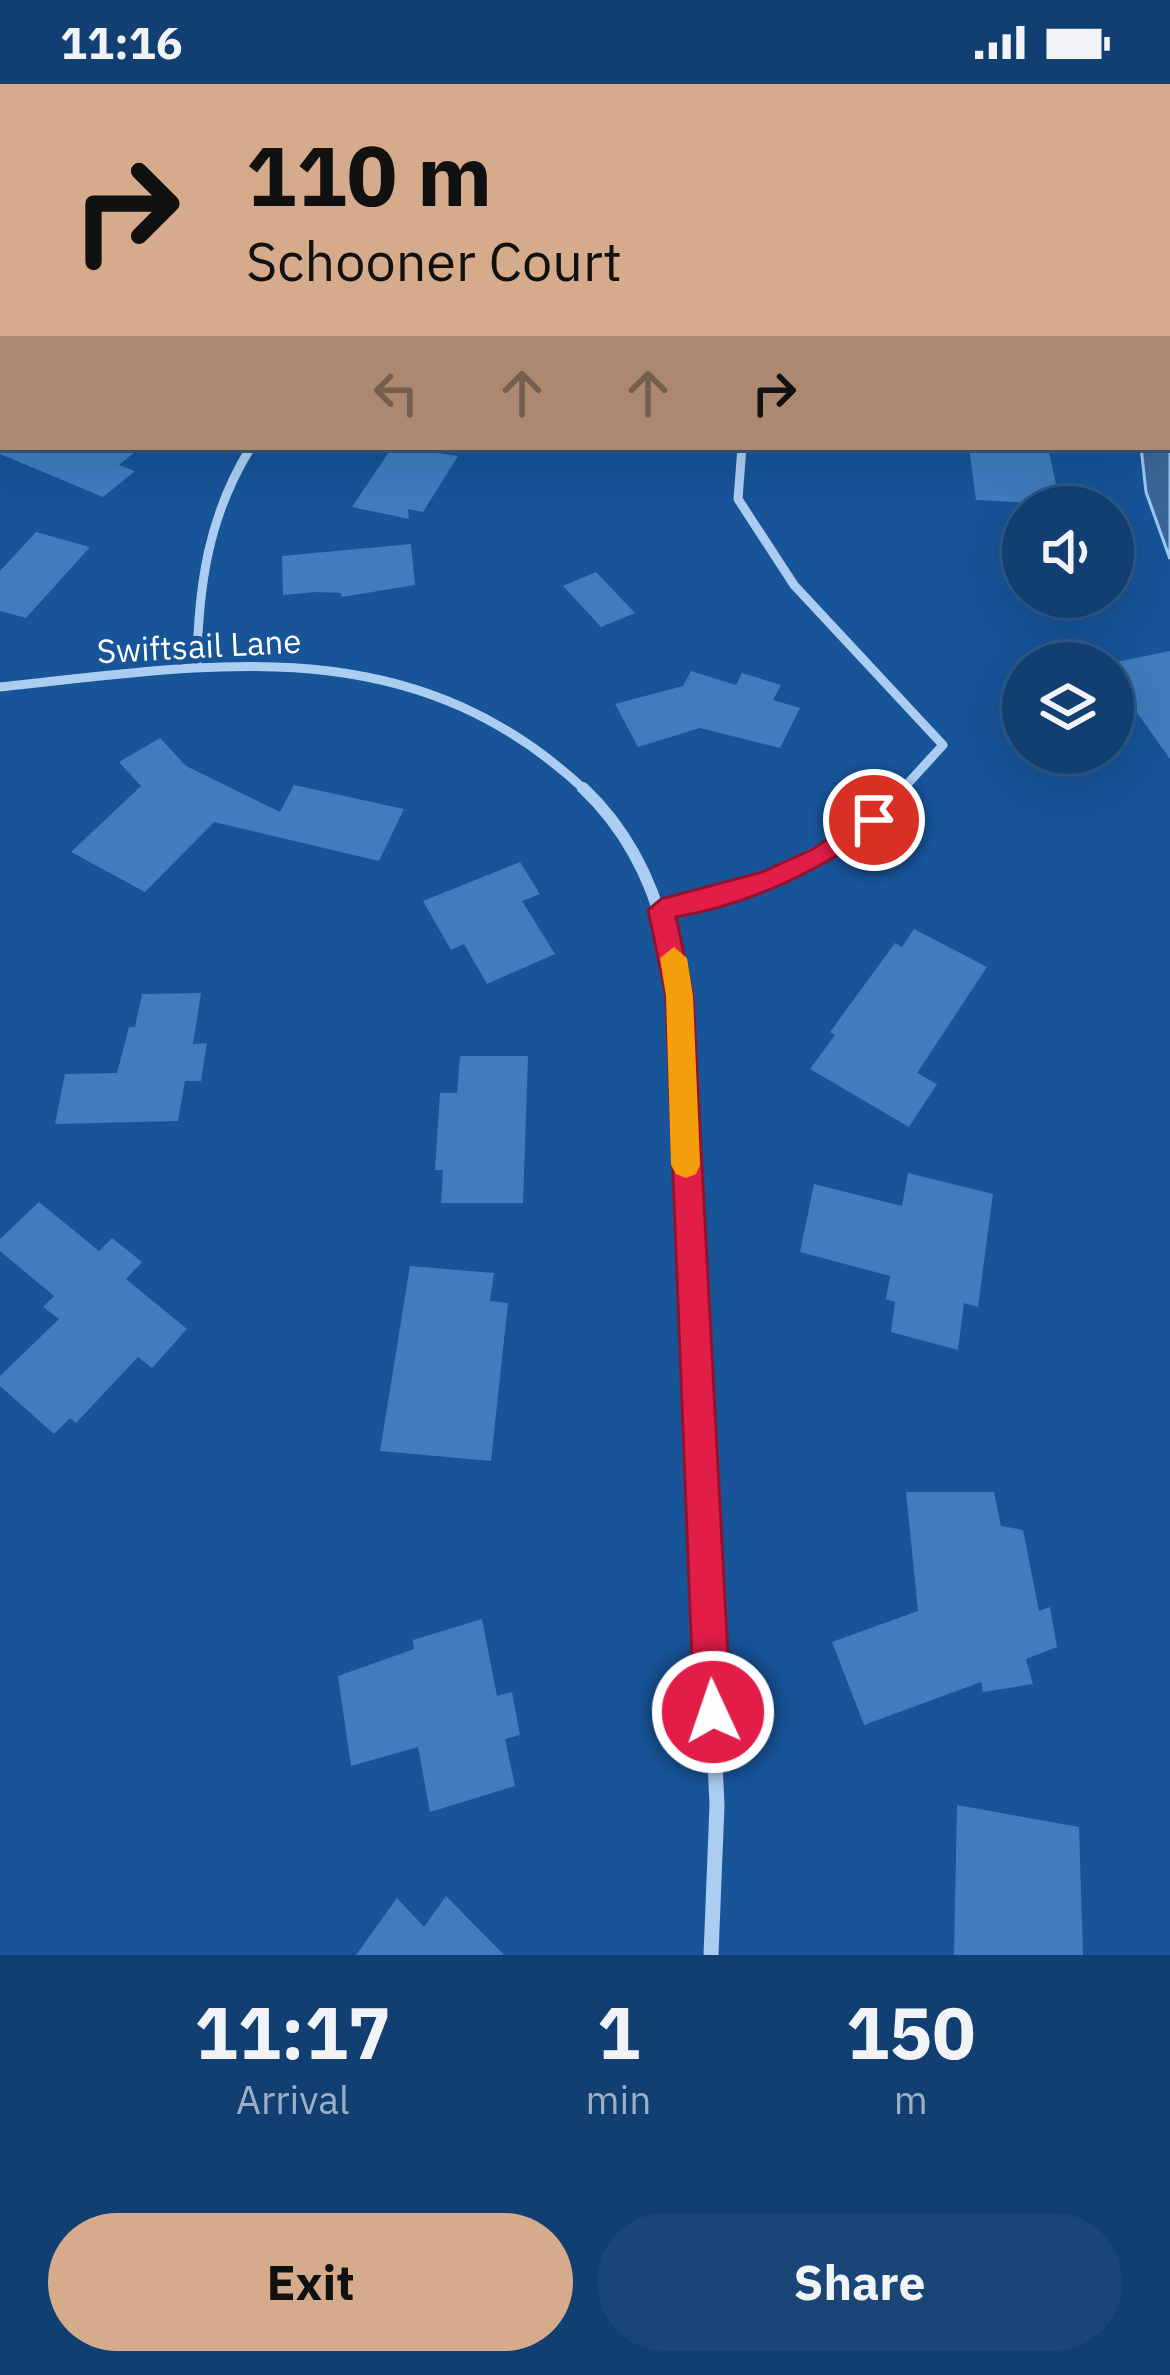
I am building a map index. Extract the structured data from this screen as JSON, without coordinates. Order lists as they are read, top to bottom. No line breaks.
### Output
{"streets":{"street":["Swiftsail Lane"]},"page":{"status":"11:16","turn":["110 m","Schooner Court"],"eta":["11:17","Arrival","1","min","150","m"],"buttons":["Exit","Share"]}}
